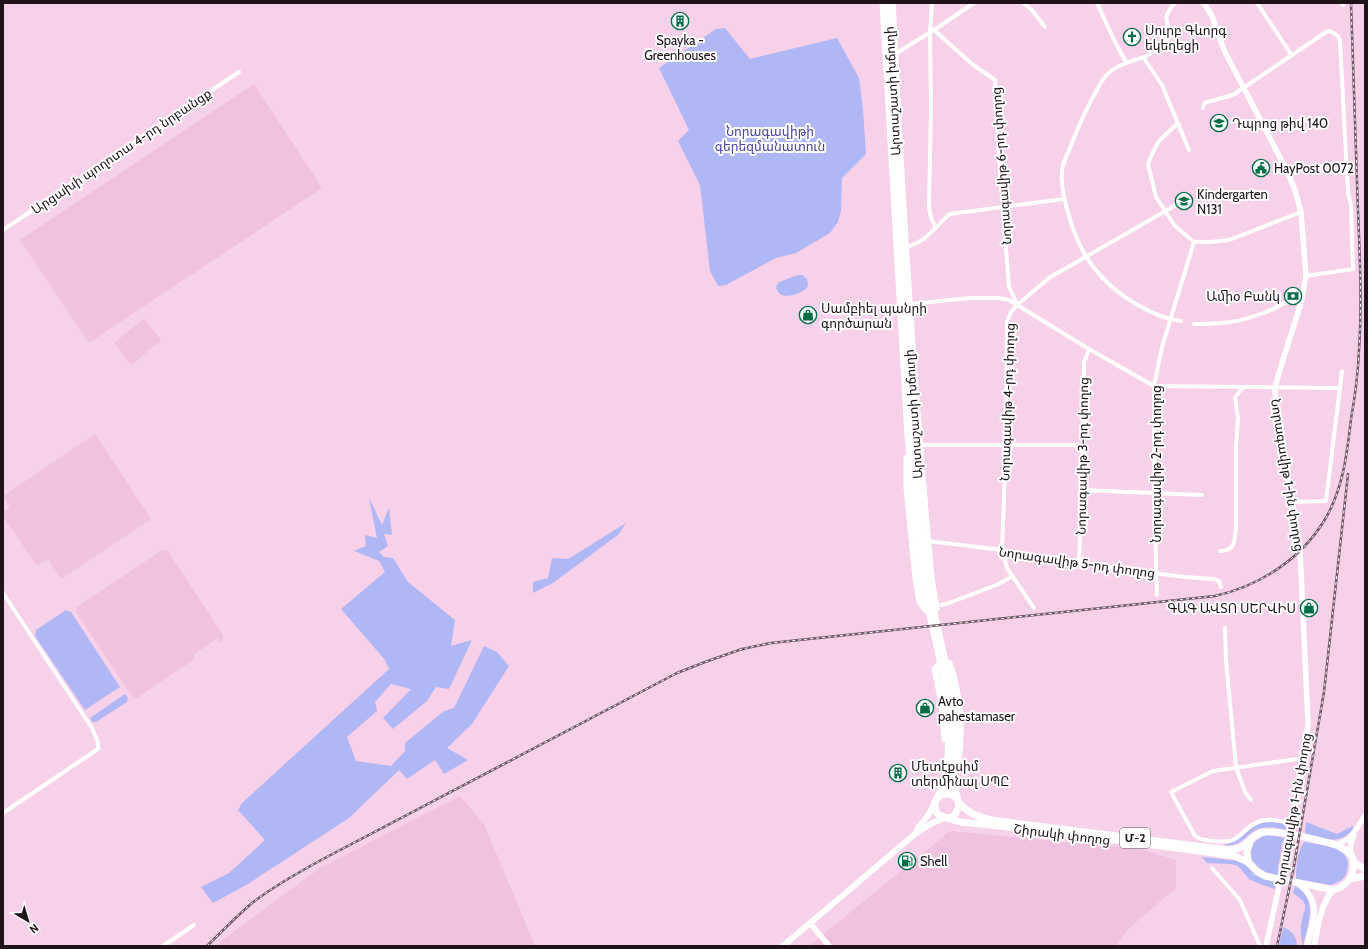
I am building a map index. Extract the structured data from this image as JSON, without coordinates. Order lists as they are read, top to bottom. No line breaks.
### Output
{"streets":{"highway":["Արտաշատի խճուղի","Շիրակի փողոց","Մ-2"],"main road":["Նորագավիթ 1-ին փողոց"],"street":["Արցախի պողոտա 4-րդ նրբանցք","Նորագավիթ 6-րդ փողոց","Նորագավիթ 4-րդ փողոց","Նորագավիթ 3-րդ փողոց","Նորագավիթ 2-րդ փողոց","Նորագավիթ 5-րդ փողոց"]},"crossings":[["Արտաշատի խճուղի","Նորագավիթ 5-րդ փողոց"],["Արտաշատի խճուղի","Շիրակի փողոց"],["Նորագավիթ 6-րդ փողոց","Նորագավիթ 4-րդ փողոց"],["Նորագավիթ 4-րդ փողոց","Նորագավիթ 5-րդ փողոց"],["Նորագավիթ 3-րդ փողոց","Նորագավիթ 5-րդ փողոց"],["Նորագավիթ 2-րդ փողոց","Նորագավիթ 5-րդ փողոց"]],"parks":["Նորագավիթի գերեզմանատուն"],"places":{"building":["Spayka - Greenhouses","Մետէքսիմ տերմինալ ՍՊԸ"],"church":["Սուրբ Գևորգ եկեղեցի"],"school or university":["Դպրոց թիվ 140","Kindergarten N131"],"public building":["HayPost 0072"],"bank":["Ամիօ Բանկ"],"shop":["Սամբիել պանրի գործարան","ԳԱԳ ԱՎՏՈ ՍԵՐՎԻՍ","Avto pahestamaser"],"fuel station":["Shell"]},"north":"bottom right"}
